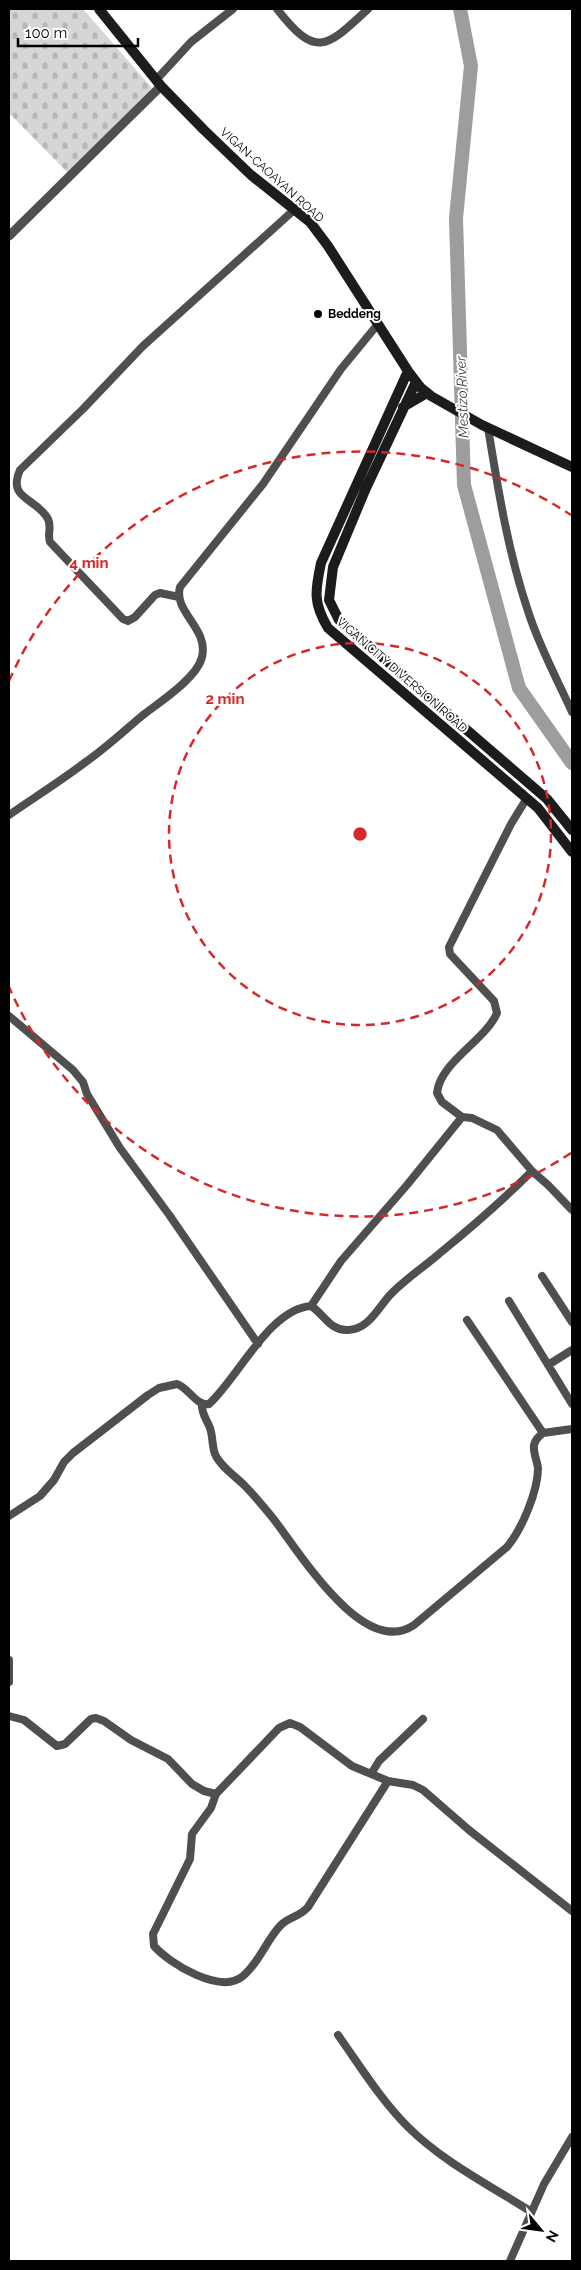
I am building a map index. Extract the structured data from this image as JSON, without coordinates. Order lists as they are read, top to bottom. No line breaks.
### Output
{"streets":{"main road":["VIGAN-CAOAYAN ROAD","VIGAN CITY DIVERSION ROAD"]},"crossings":[["VIGAN-CAOAYAN ROAD","VIGAN CITY DIVERSION ROAD"]],"water":["Mestizo River"],"places":["Beddeng"],"scale_bar":"100 m","north":"bottom right","rings":["4 min","2 min"]}
